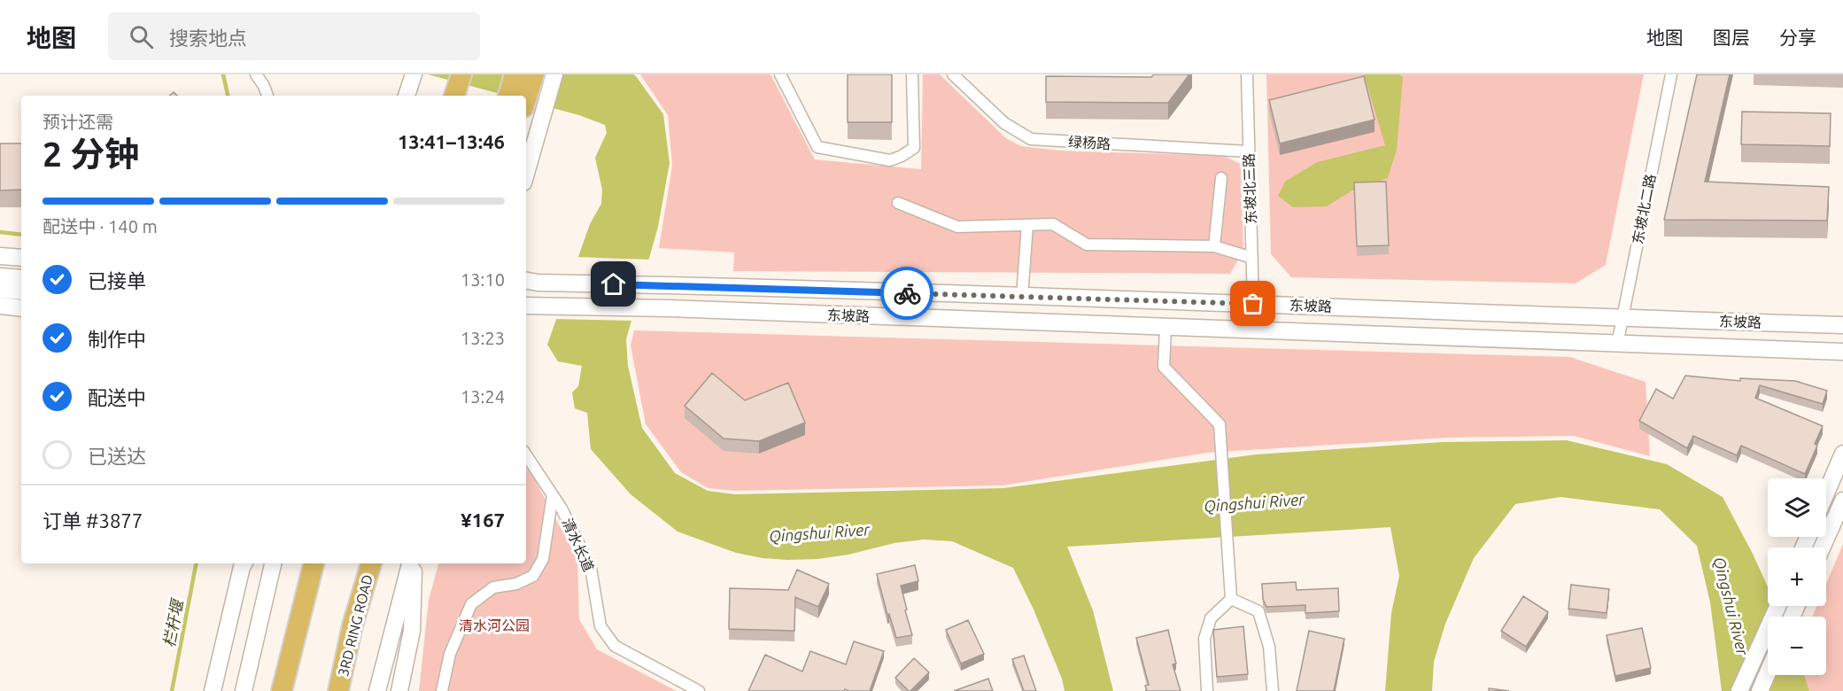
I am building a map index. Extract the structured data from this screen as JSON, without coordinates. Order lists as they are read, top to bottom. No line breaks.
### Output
{"streets":{"highway":["3RD RING ROAD"],"main road":["东坡路"],"street":["绿杨路","东坡北三路","东坡北二路","清水长道"]},"crossings":[["绿杨路","东坡北三路"],["东坡北三路","东坡路"],["东坡北二路","东坡路"]],"water":["Qingshui River","栏杆堰"],"parks":["清水河公园"],"page":{"header":"地图","search":"搜索地点","nav":["地图","图层","分享"],"heading":["2 分钟","预计还需","13:41–13:46"],"panel":["订单 #3877","¥167"],"bar":"配送中 · 140 m","list":[["已接单","13:10"],["制作中","13:23"],["配送中","13:24"],"已送达"],"map_buttons":["+","−"]}}
